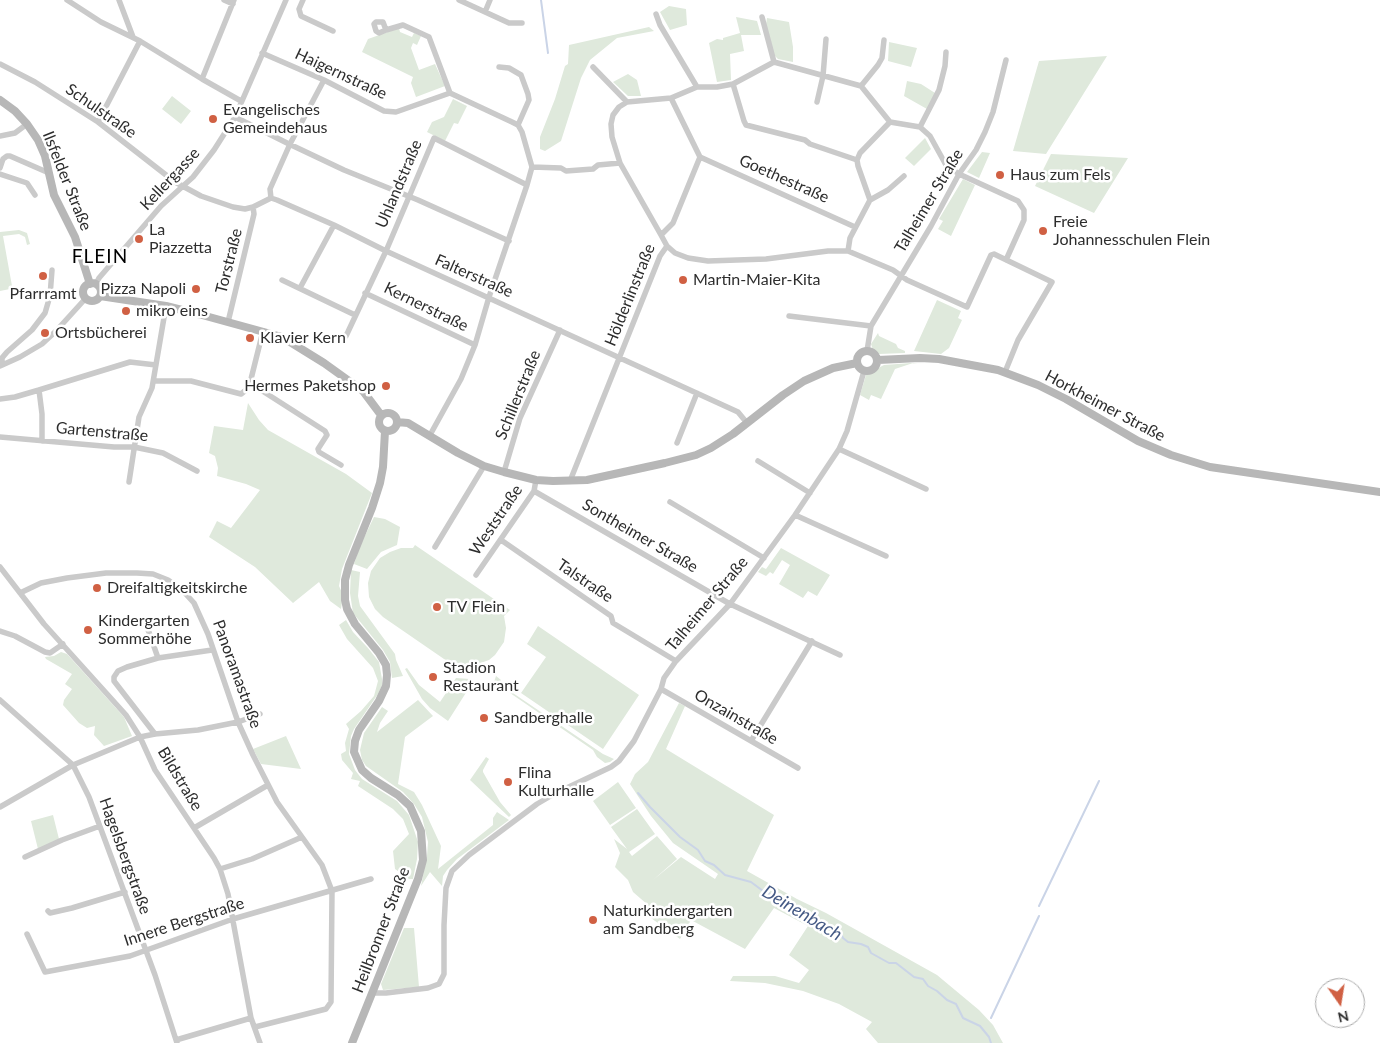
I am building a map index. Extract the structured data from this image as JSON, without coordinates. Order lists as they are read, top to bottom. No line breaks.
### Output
{"streets":{"main road":["Ilsfelder Straße","Horkheimer Straße","Heilbronner Straße"],"street":["Haigernstraße","Schulstraße","Kellergasse","Goethestraße","Uhlandstraße","Talheimer Straße","Torstraße","Falterstraße","Hölderlinstraße","Kernerstraße","Schillerstraße","Gartenstraße","Weststraße","Sontheimer Straße","Talstraße","Panoramastraße","Onzainstraße","Bildstraße","Hagelsbergstraße","Innere Bergstraße"]},"crossings":[["Haigernstraße","Kellergasse"],["Schulstraße","Kellergasse"],["Kellergasse","Ilsfelder Straße"],["Goethestraße","Hölderlinstraße"],["Uhlandstraße","Falterstraße"],["Uhlandstraße","Kernerstraße"],["Talheimer Straße","Horkheimer Straße"],["Talheimer Straße","Sontheimer Straße"],["Talheimer Straße","Talstraße"],["Talheimer Straße","Onzainstraße"],["Talheimer Straße","Heilbronner Straße"],["Falterstraße","Hölderlinstraße"],["Falterstraße","Schillerstraße"],["Weststraße","Sontheimer Straße"],["Weststraße","Talstraße"],["Panoramastraße","Bildstraße"],["Panoramastraße","Innere Bergstraße"],["Bildstraße","Innere Bergstraße"],["Hagelsbergstraße","Innere Bergstraße"]],"districts":["FLEIN"],"water":["Deinenbach"],"places":["Evangelisches Gemeindehaus","Haus zum Fels","Freie Johannesschulen Flein","La Piazzetta","Pfarrramt","Martin-Maier-Kita","Pizza Napoli","mikro eins","Ortsbücherei","Klavier Kern","Hermes Paketshop","Dreifaltigkeitskirche","TV Flein","Kindergarten Sommerhöhe","Stadion Restaurant","Sandberghalle","Flina Kulturhalle","Naturkindergarten am Sandberg"],"north":"bottom"}
